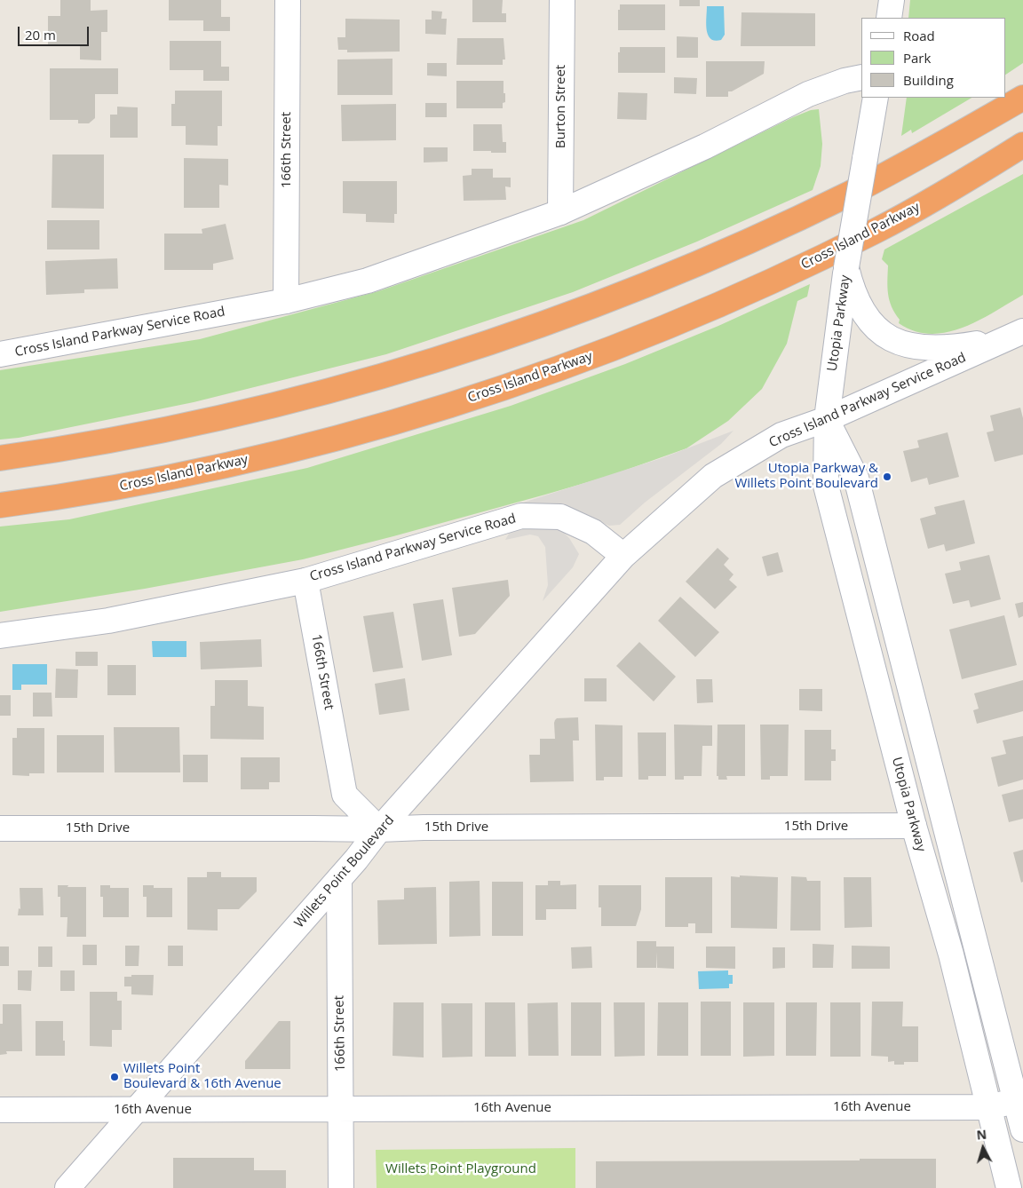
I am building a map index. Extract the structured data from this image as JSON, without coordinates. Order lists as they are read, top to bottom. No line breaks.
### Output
{"streets":{"highway":["Cross Island Parkway"],"street":["Burton Street","166th Street","Utopia Parkway","Cross Island Parkway Service Road","15th Drive","Willets Point Boulevard","16th Avenue"]},"crossings":[["Burton Street","Cross Island Parkway Service Road"],["166th Street","Cross Island Parkway Service Road"],["166th Street","15th Drive"],["166th Street","Willets Point Boulevard"],["166th Street","16th Avenue"],["Utopia Parkway","Cross Island Parkway Service Road"],["Utopia Parkway","15th Drive"],["Utopia Parkway","16th Avenue"],["Cross Island Parkway Service Road","Willets Point Boulevard"],["15th Drive","Willets Point Boulevard"],["Willets Point Boulevard","16th Avenue"]],"parks":["Willets Point Playground"],"places":["Utopia Parkway & Willets Point Boulevard","Willets Point Boulevard & 16th Avenue"],"legend":["Road","Park","Building"],"scale_bar":"20 m","north":"top"}
